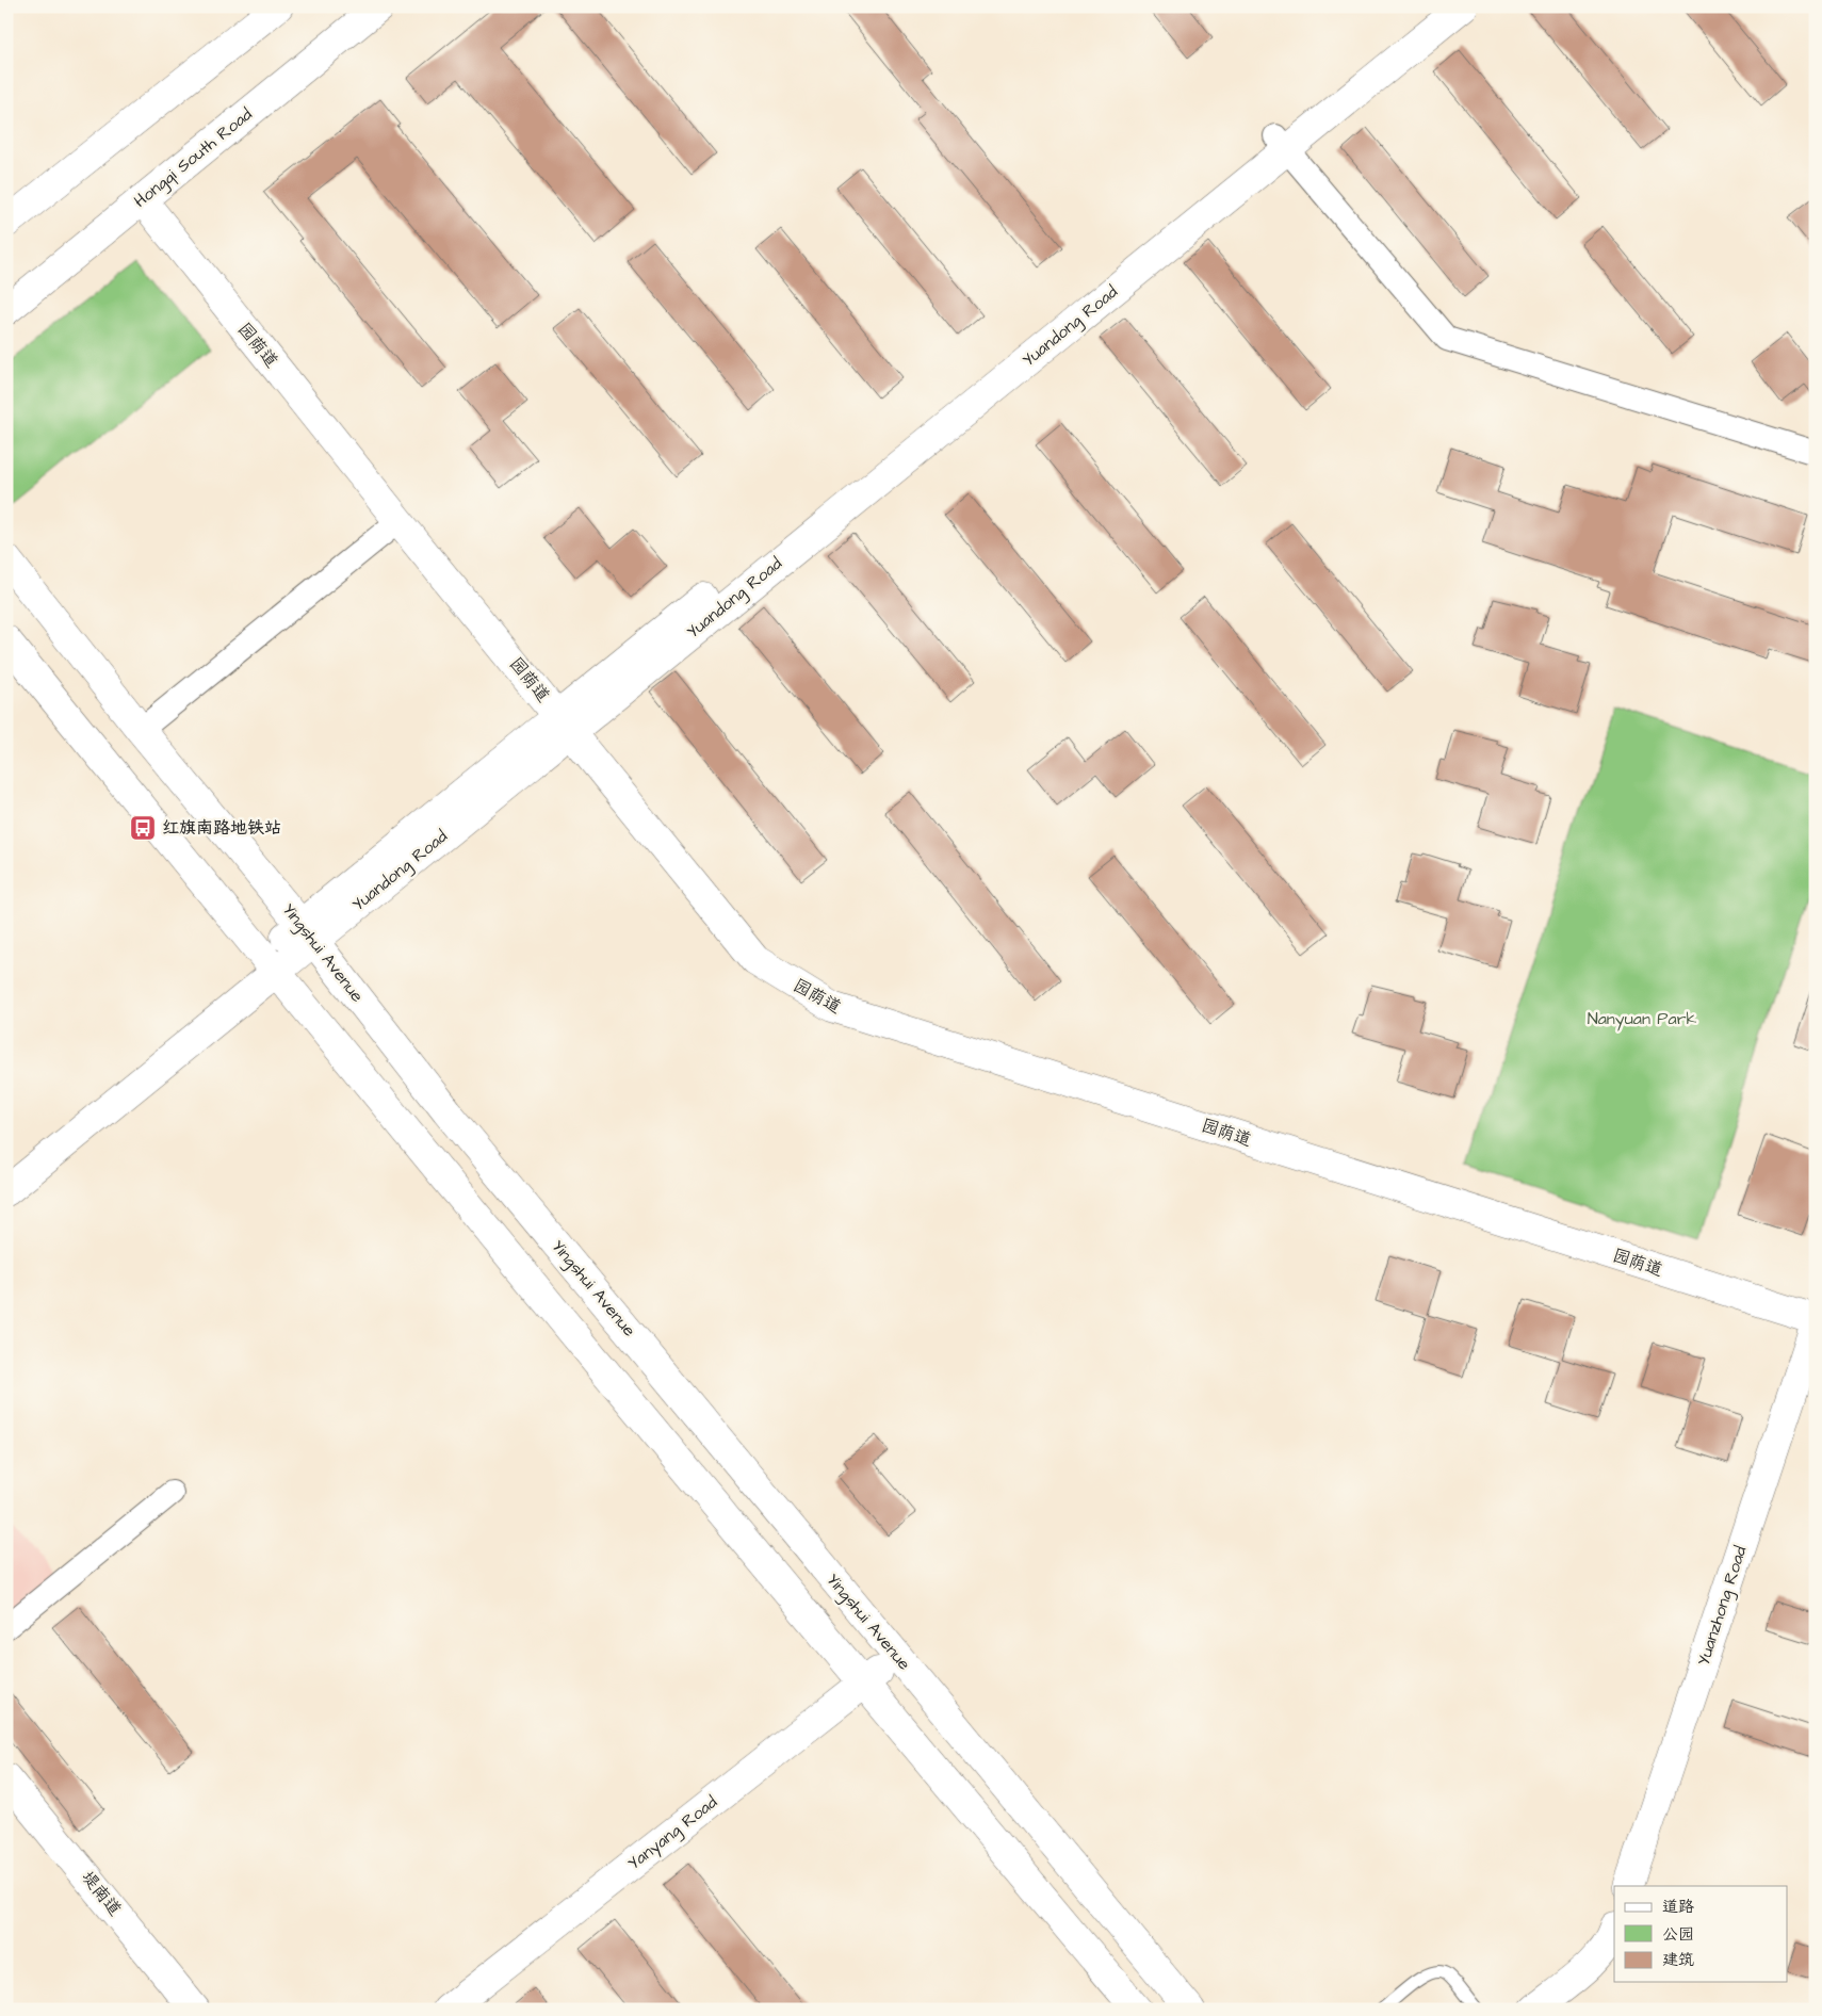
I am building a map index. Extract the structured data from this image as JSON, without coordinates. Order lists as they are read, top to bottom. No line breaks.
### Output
{"streets":{"street":["Hongqi South Road","Yuandong Road","园荫道","Yingshui Avenue","Yuanzhong Road","Yanyang Road","堤南道"]},"crossings":[["Hongqi South Road","园荫道"],["Yuandong Road","园荫道"],["Yuandong Road","Yingshui Avenue"],["Yingshui Avenue","Yanyang Road"]],"parks":["Nanyuan Park"],"places":{"bus stop":["红旗南路地铁站"]},"legend":["道路","公园","建筑"]}
